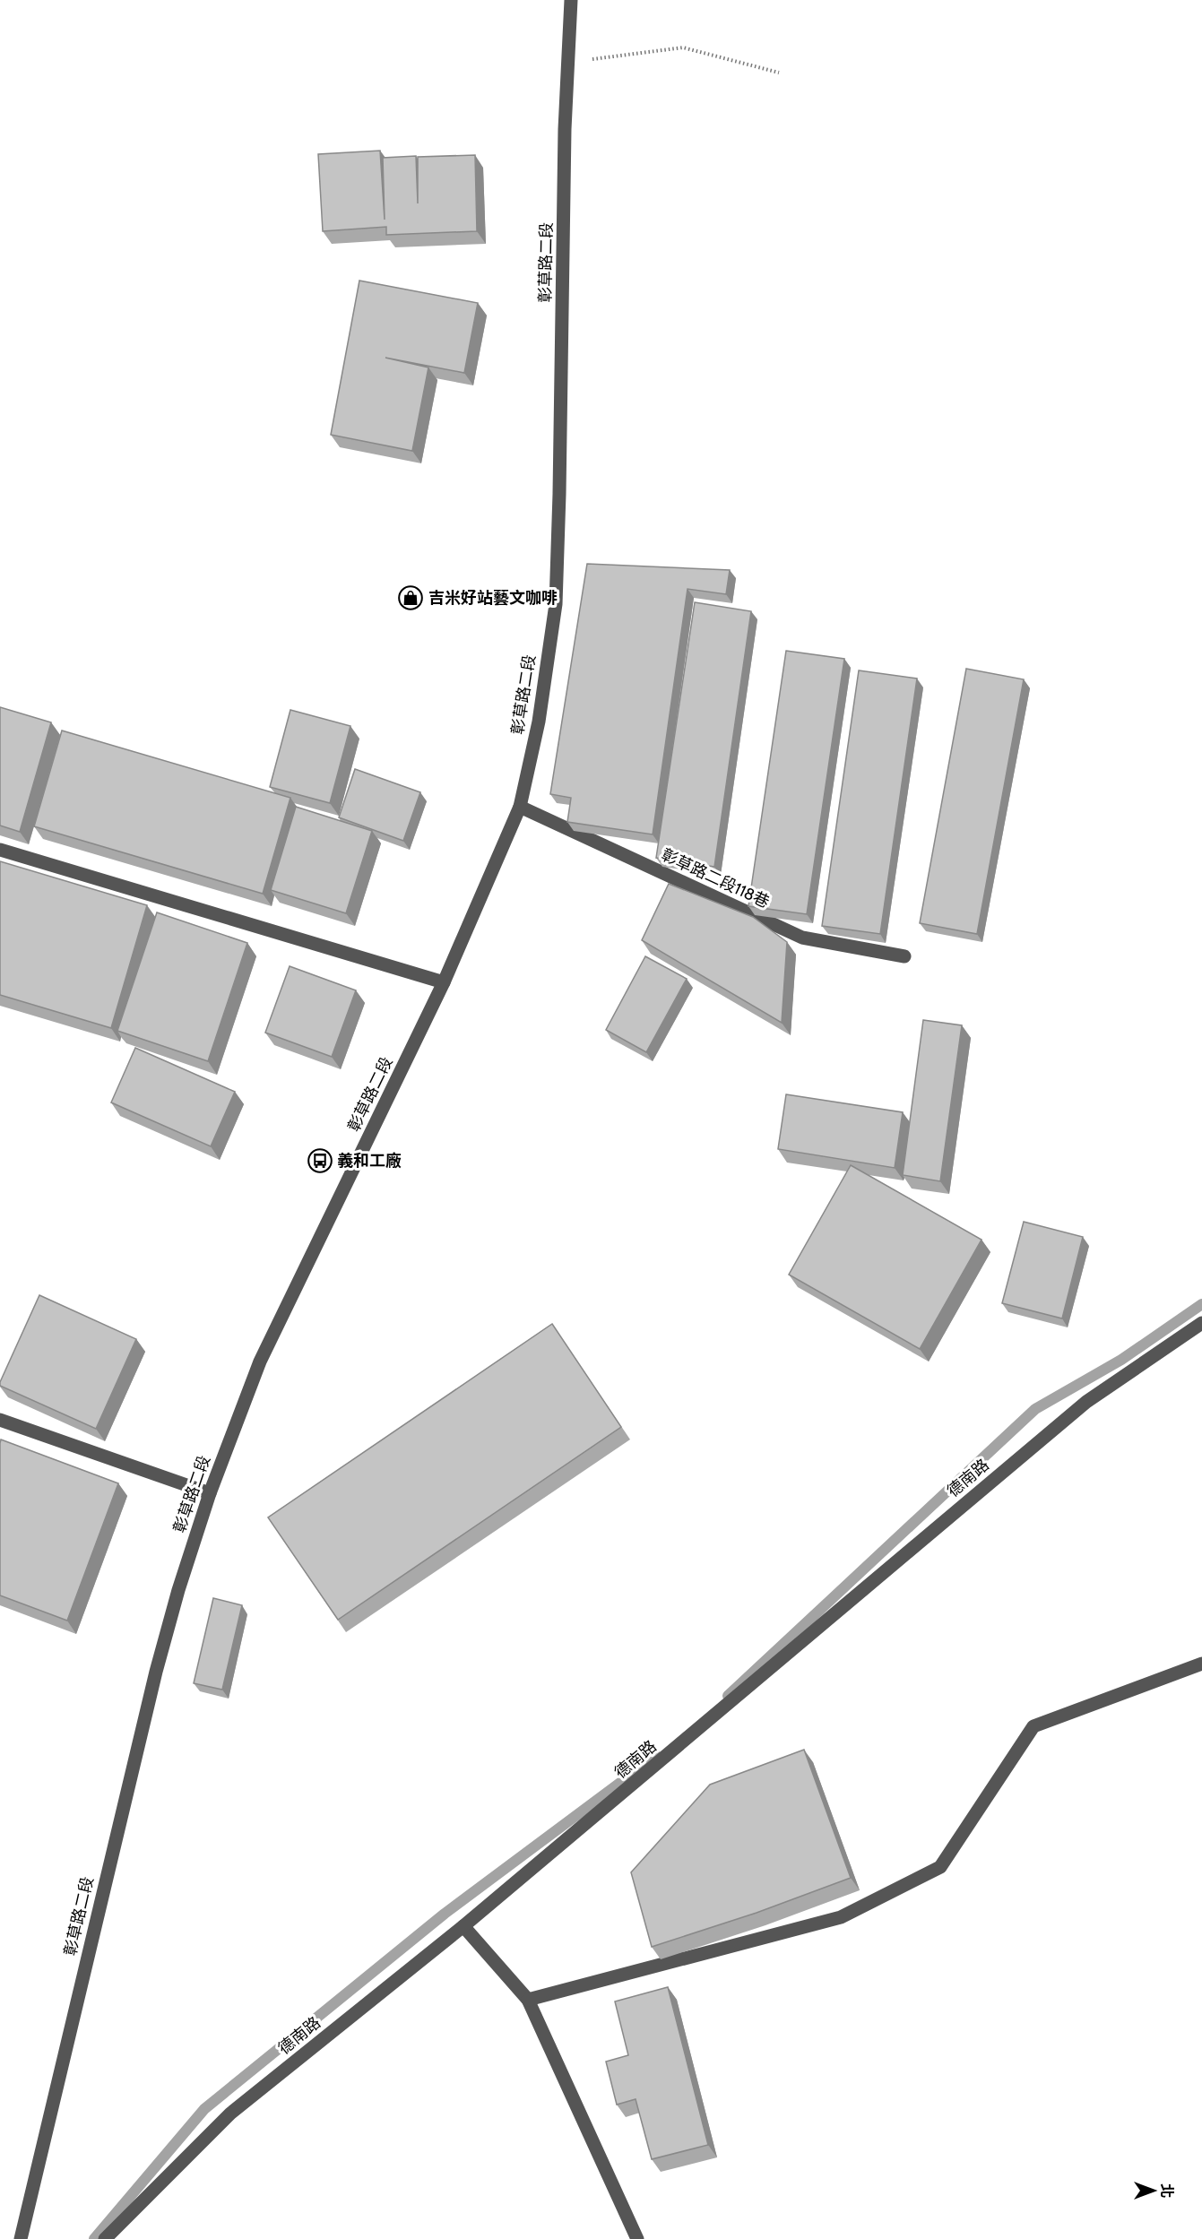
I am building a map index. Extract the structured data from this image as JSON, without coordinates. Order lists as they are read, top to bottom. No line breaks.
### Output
{"streets":{"street":["彰草路二段","彰草路二段118巷","德南路"]},"crossings":[["彰草路二段","彰草路二段118巷"]],"places":{"shop":["吉米好站藝文咖啡"],"bus stop":["義和工廠"]},"north":"right"}
